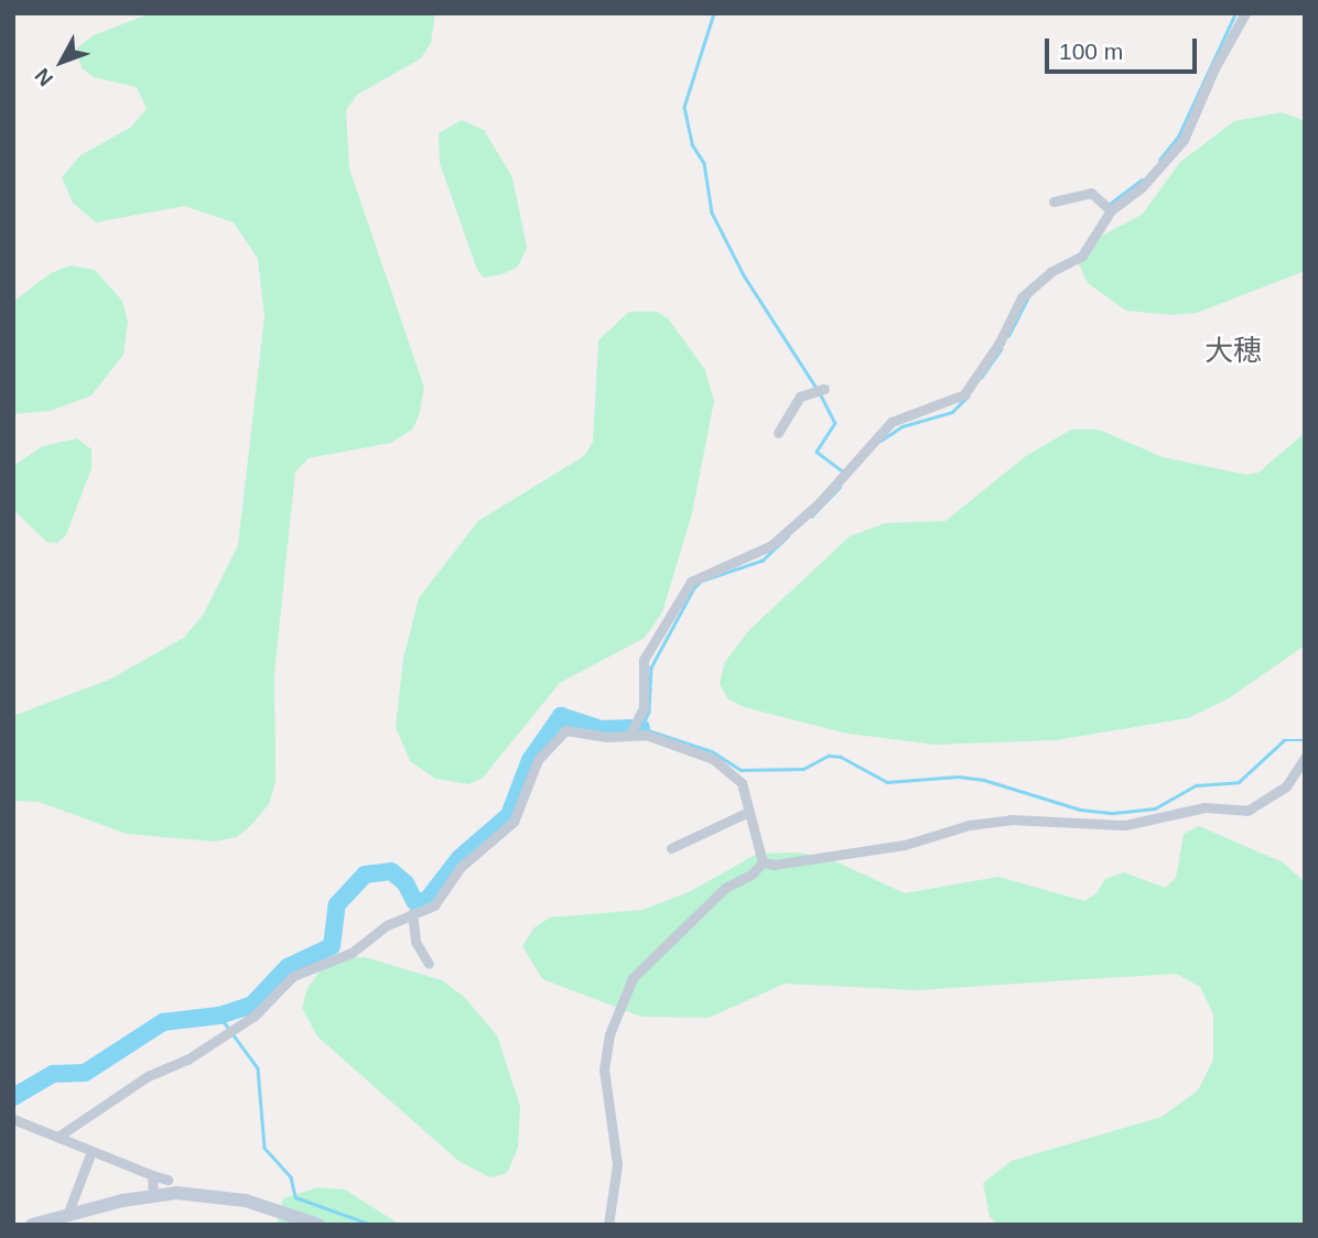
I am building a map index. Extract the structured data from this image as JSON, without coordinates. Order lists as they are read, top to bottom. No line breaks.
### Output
{"districts":["大穂"],"scale_bar":"100 m","north":"bottom left"}
